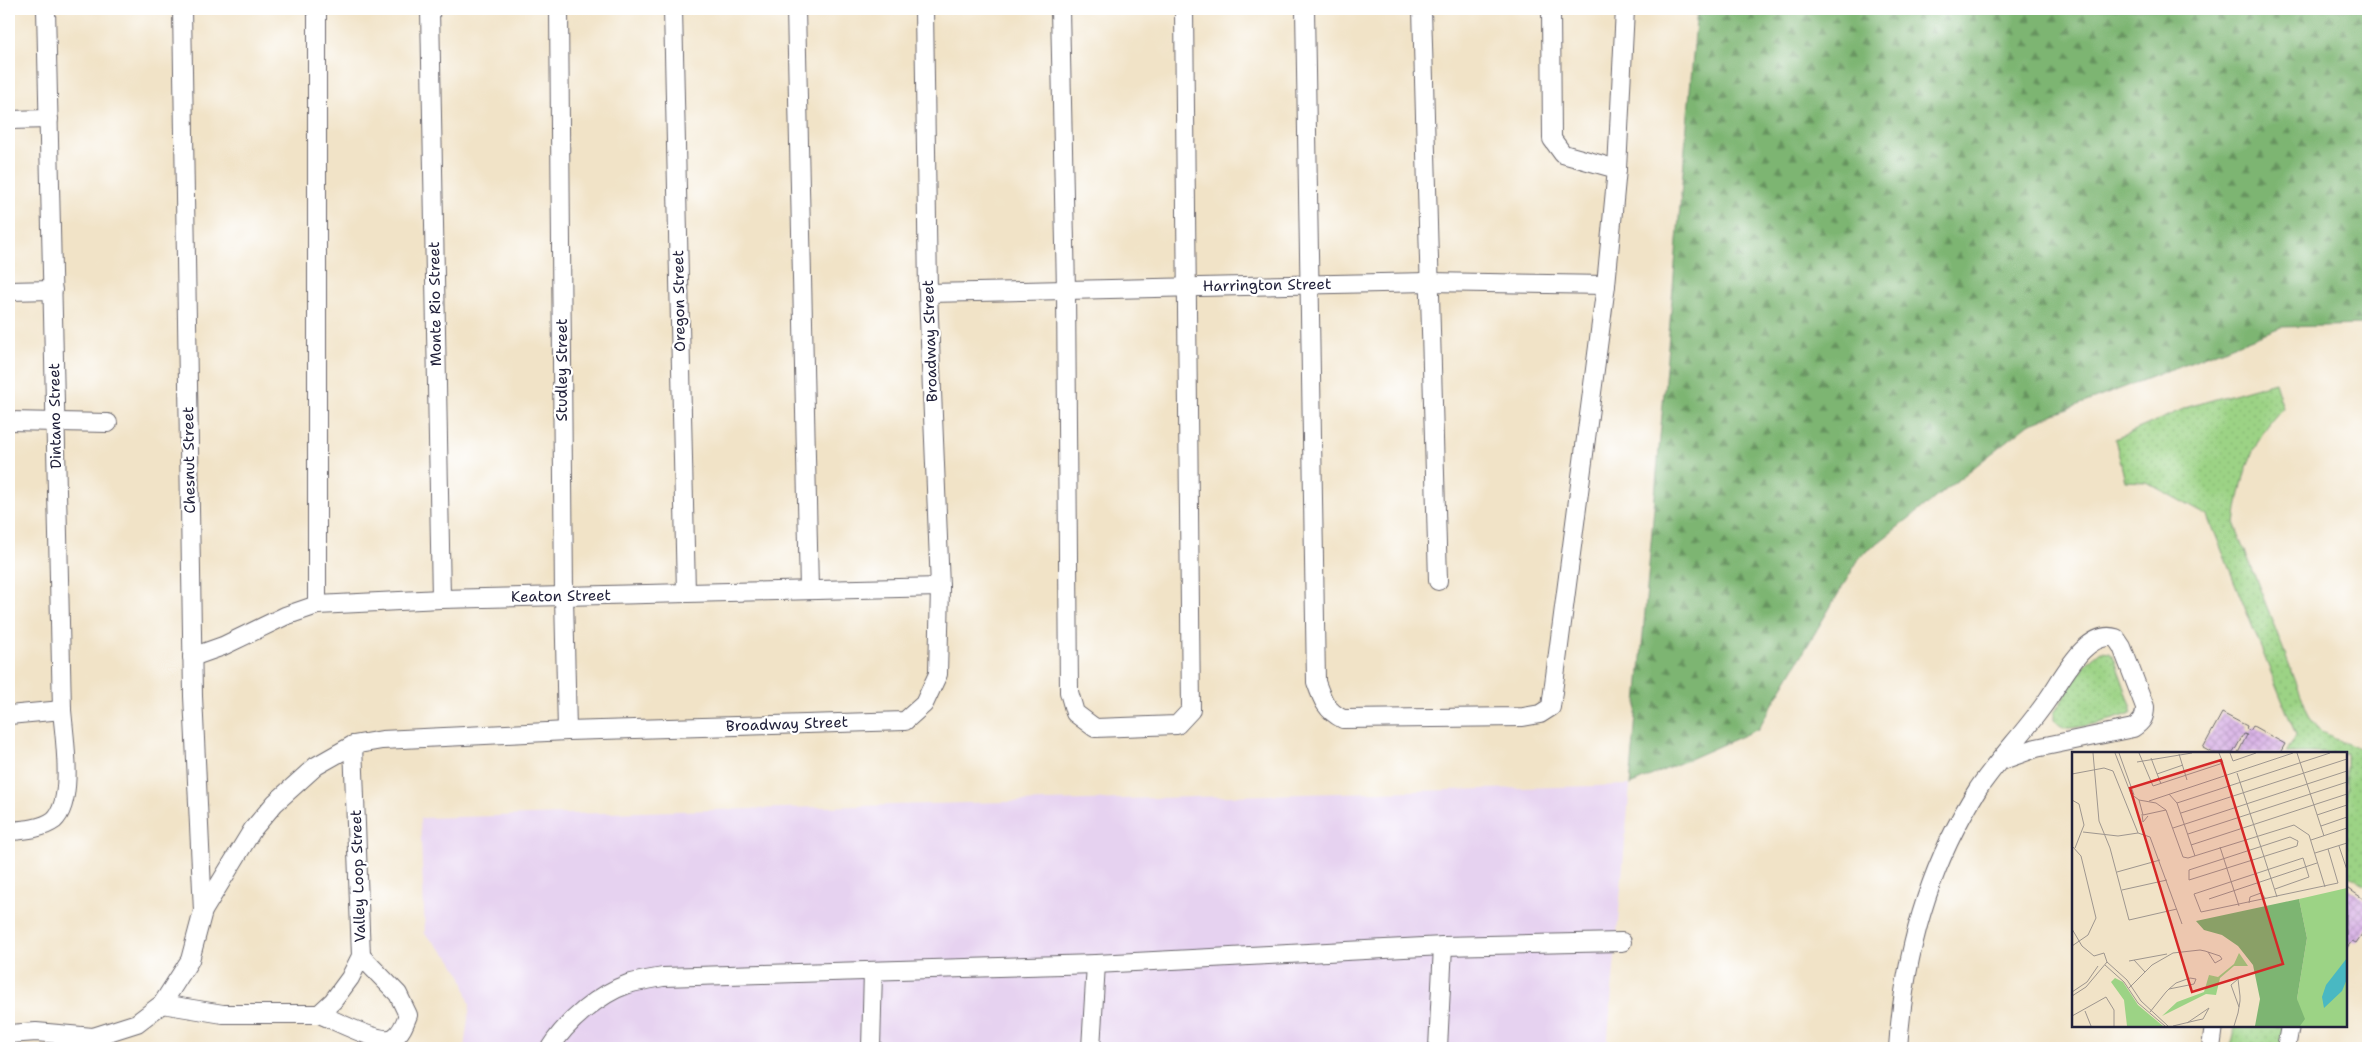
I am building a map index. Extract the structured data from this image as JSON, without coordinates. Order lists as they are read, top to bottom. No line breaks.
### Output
{"streets":{"street":["Harrington Street","Oregon Street","Monte Rio Street","Broadway Street","Studley Street","Dintano Street","Chesnut Street","Keaton Street","Valley Loop Street"]},"crossings":[["Harrington Street","Broadway Street"],["Oregon Street","Keaton Street"],["Monte Rio Street","Keaton Street"],["Broadway Street","Studley Street"],["Broadway Street","Chesnut Street"],["Broadway Street","Keaton Street"],["Broadway Street","Valley Loop Street"],["Studley Street","Keaton Street"],["Chesnut Street","Keaton Street"]]}
